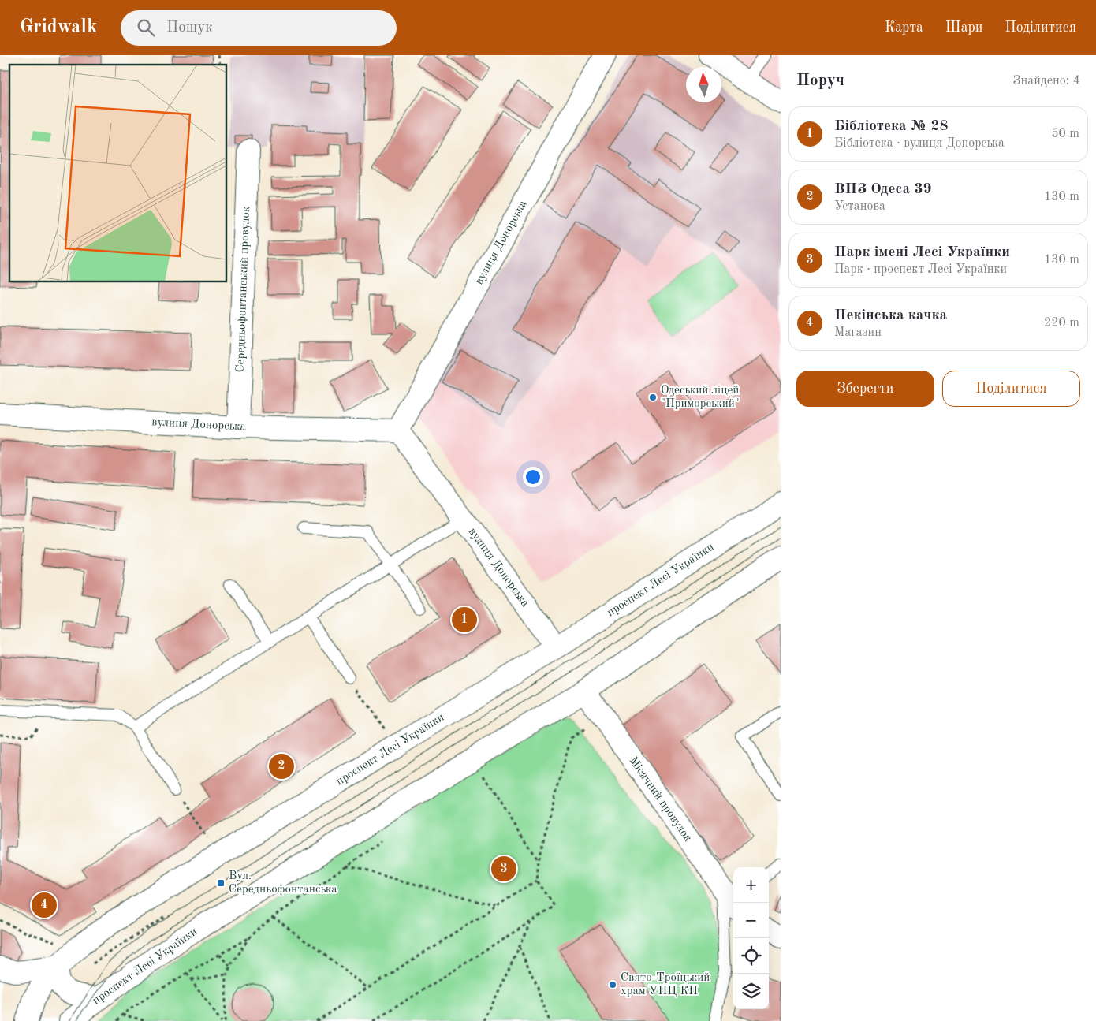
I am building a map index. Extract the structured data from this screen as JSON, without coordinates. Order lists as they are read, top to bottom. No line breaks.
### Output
{"streets":{"main road":["вулиця Донорська","Середньофонтанський провулок","проспект Лесі Українки","Місячний провулок"]},"crossings":[["вулиця Донорська","Середньофонтанський провулок"],["вулиця Донорська","проспект Лесі Українки"],["проспект Лесі Українки","Місячний провулок"]],"places":{"other":["Одеський ліцей \"Приморський\"","Свято-Троїцький храм УПЦ КП"],"transit":["Вул. Середньофонтанська"]},"north":"top","page":{"header":"Gridwalk","search":"Пошук","nav":["Карта","Шари","Поділитися"],"heading":["Поруч","Знайдено: 4"],"list":[{"mark":"1","name":"Бібліотека № 28","note":"Бібліотека · вулиця Донорська","value":"50 m"},{"mark":"2","name":"ВПЗ Одеса 39","note":"Установа","value":"130 m"},{"mark":"3","name":"Парк імені Лесі Українки","note":"Парк · проспект Лесі Українки","value":"130 m"},{"mark":"4","name":"Пекінська качка","note":"Магазин","value":"220 m"}],"buttons":["Зберегти","Поділитися"],"pins":["1","2","3","4"],"map_buttons":["+","−"]}}
